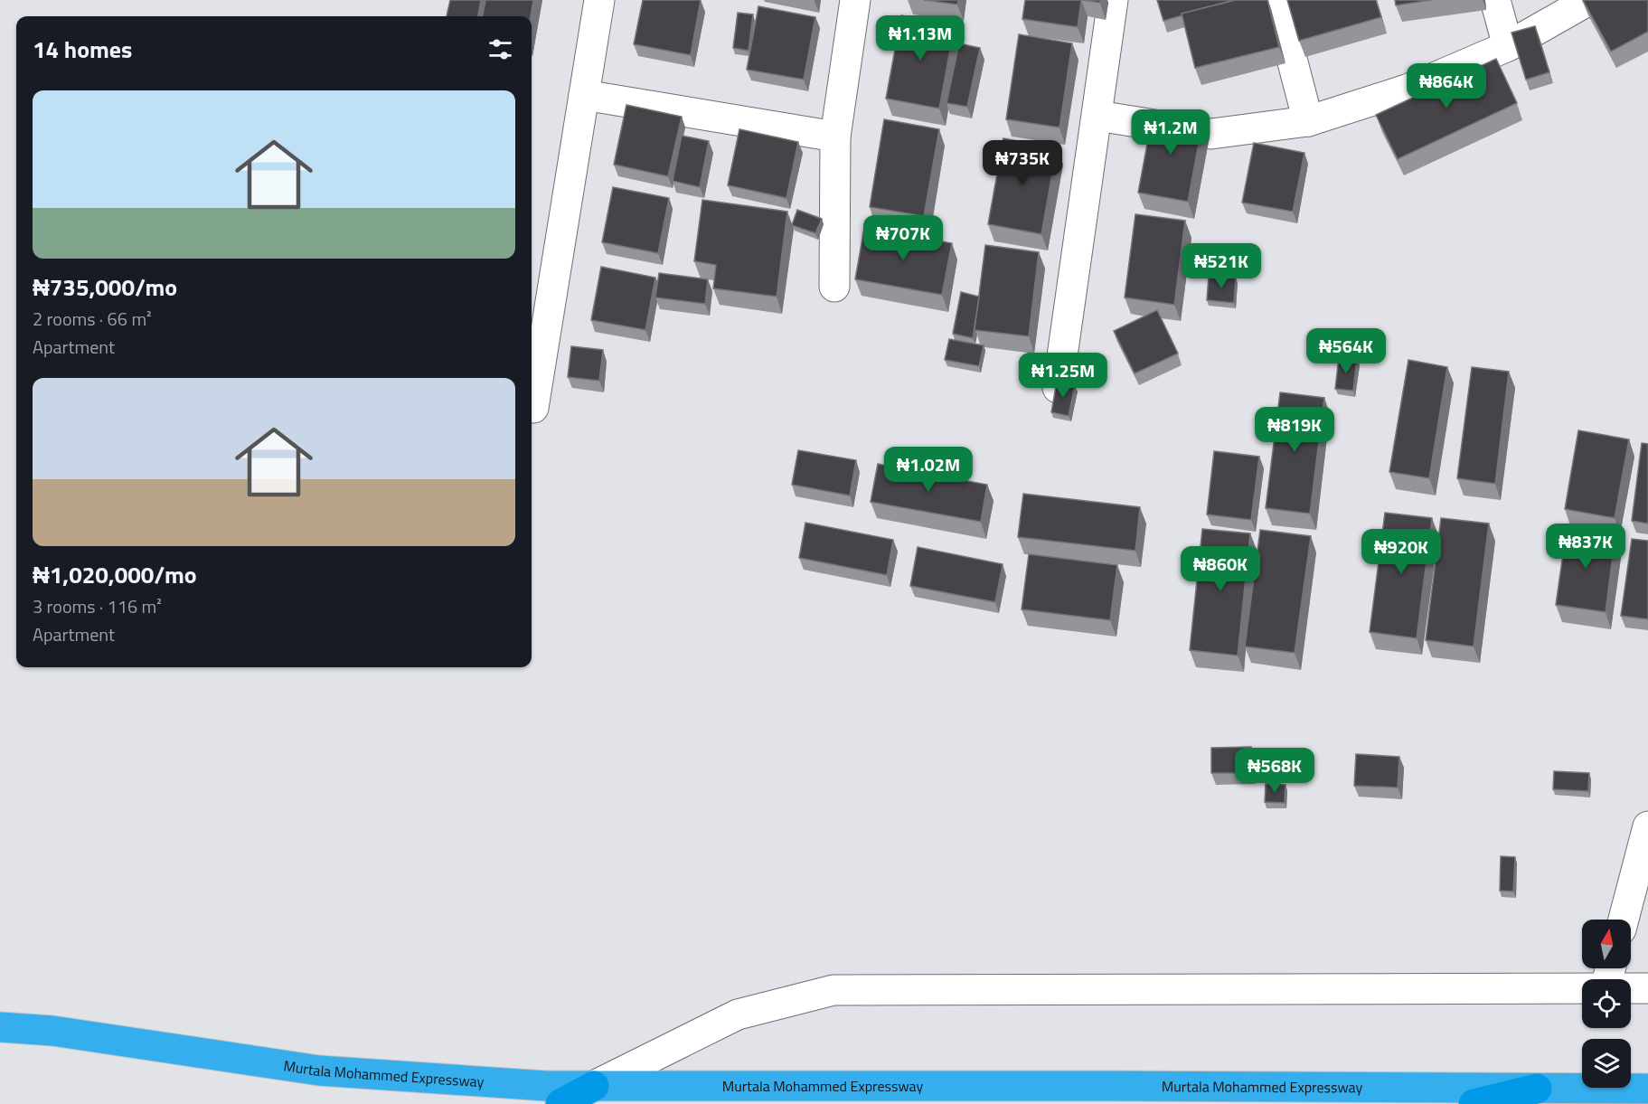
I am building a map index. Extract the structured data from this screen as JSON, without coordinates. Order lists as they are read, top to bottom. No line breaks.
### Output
{"streets":{"highway":["Murtala Mohammed Expressway"]},"north":"top","page":{"price":["₦1.13M","₦864K","₦1.2M","₦735K","₦707K","₦521K","₦564K","₦1.25M","₦819K","₦1.02M","₦837K","₦920K","₦860K","₦568K"],"heading":"14 homes","list":[{"name":"₦735,000/mo","note":"2 rooms · 66 m² · Apartment"},{"name":"₦1,020,000/mo","note":"3 rooms · 116 m² · Apartment"}]}}
